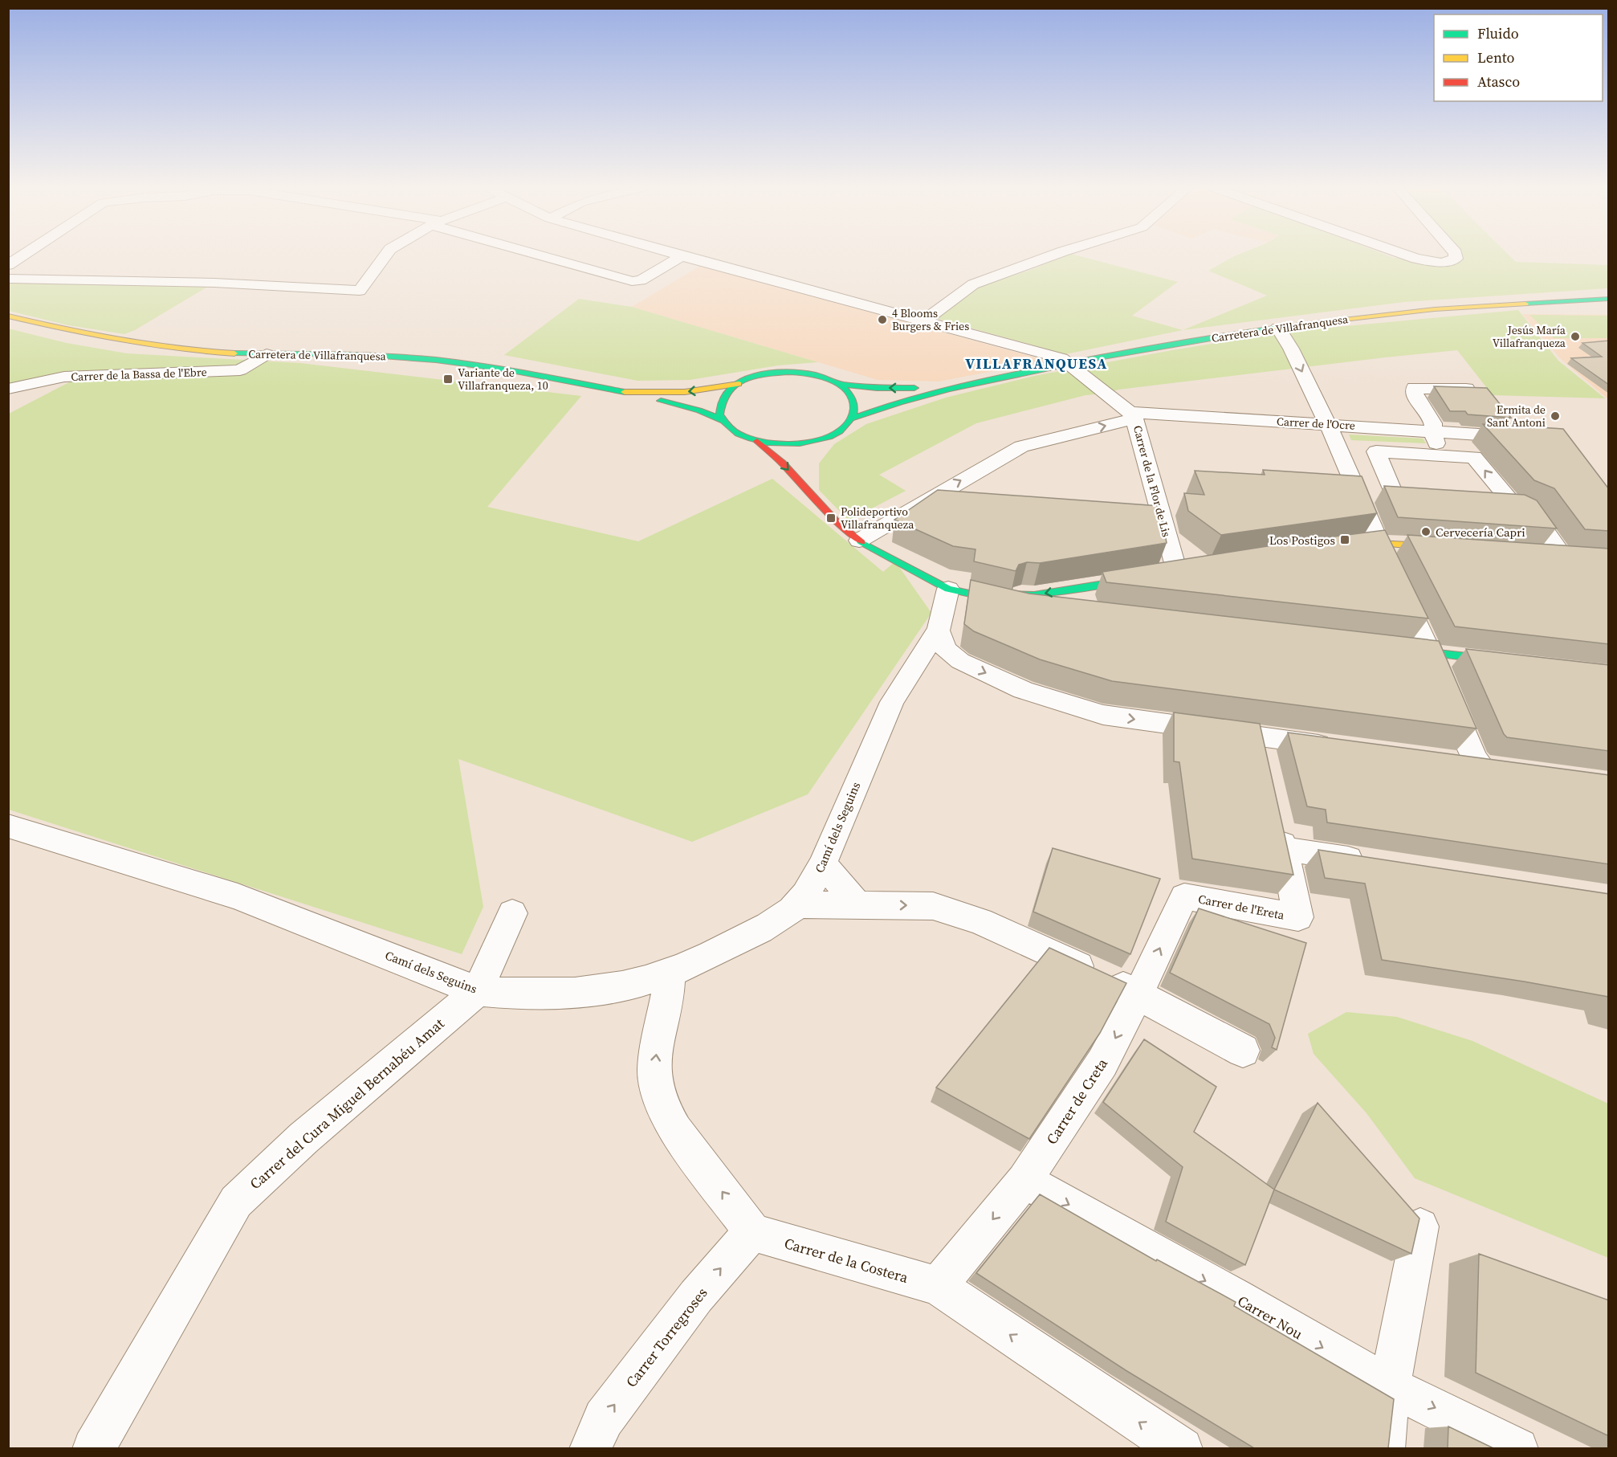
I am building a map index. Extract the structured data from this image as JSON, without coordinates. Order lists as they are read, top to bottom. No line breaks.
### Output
{"streets":{"main road":["Carretera de Villafranquesa"],"street":["Carrer de la Bassa de l'Ebre","Carrer de l'Ocre","Carrer de la Flor de Lis","Camí dels Seguins","Carrer de l'Ereta","Carrer de Creta","Carrer del Cura Miguel Bernabéu Amat","Carrer de la Costera","Carrer Nou","Carrer Torregroses"]},"crossings":[["Carretera de Villafranquesa","Carrer de la Bassa de l'Ebre"],["Carretera de Villafranquesa","Carrer de la Flor de Lis"],["Carrer de l'Ocre","Carrer de la Flor de Lis"],["Camí dels Seguins","Carrer del Cura Miguel Bernabéu Amat"],["Carrer de l'Ereta","Carrer de Creta"],["Carrer de Creta","Carrer de la Costera"],["Carrer de Creta","Carrer Nou"],["Carrer de la Costera","Carrer Torregroses"]],"one_way":["Carrer de la Costera","Carrer Nou","Carrer Torregroses"],"districts":["VILLAFRANQUESA"],"places":{"other":["4 Blooms Burgers & Fries","Jesús María Villafranqueza","Ermita de Sant Antoni","Cervecería Capri"],"transit":["Variante de Villafranqueza, 10","Polideportivo Villafranqueza","Los Postigos"]},"legend":["Fluido","Lento","Atasco"]}
